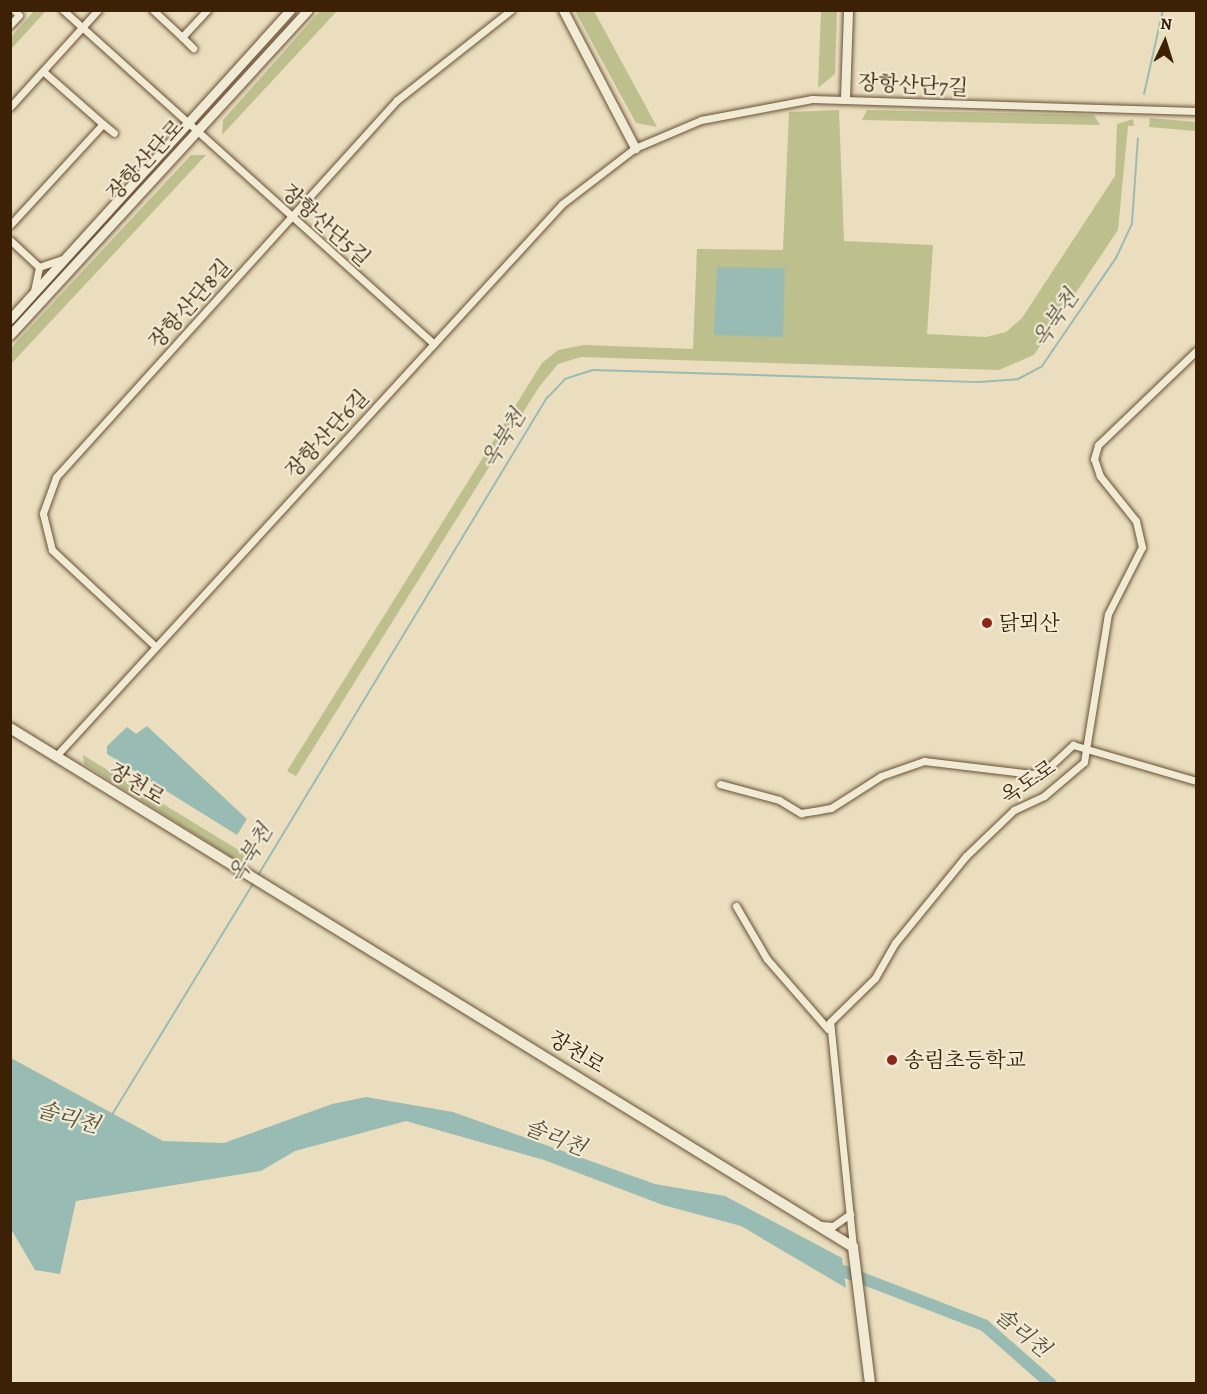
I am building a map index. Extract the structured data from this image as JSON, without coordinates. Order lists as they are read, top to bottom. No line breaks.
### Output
{"streets":{"main road":["장천로"],"street":["장항산단7길","장항산단로","장항산단5길","장항산단8길","장항산단6길","옥도로"]},"crossings":[["장항산단7길","장항산단6길"],["장항산단로","장항산단5길"],["장항산단5길","장항산단8길"],["장항산단5길","장항산단6길"],["장항산단8길","장항산단6길"],["장항산단6길","장천로"]],"water":["옥북천","솔리천"],"places":["닭뫼산","송림초등학교"],"north":"top"}
